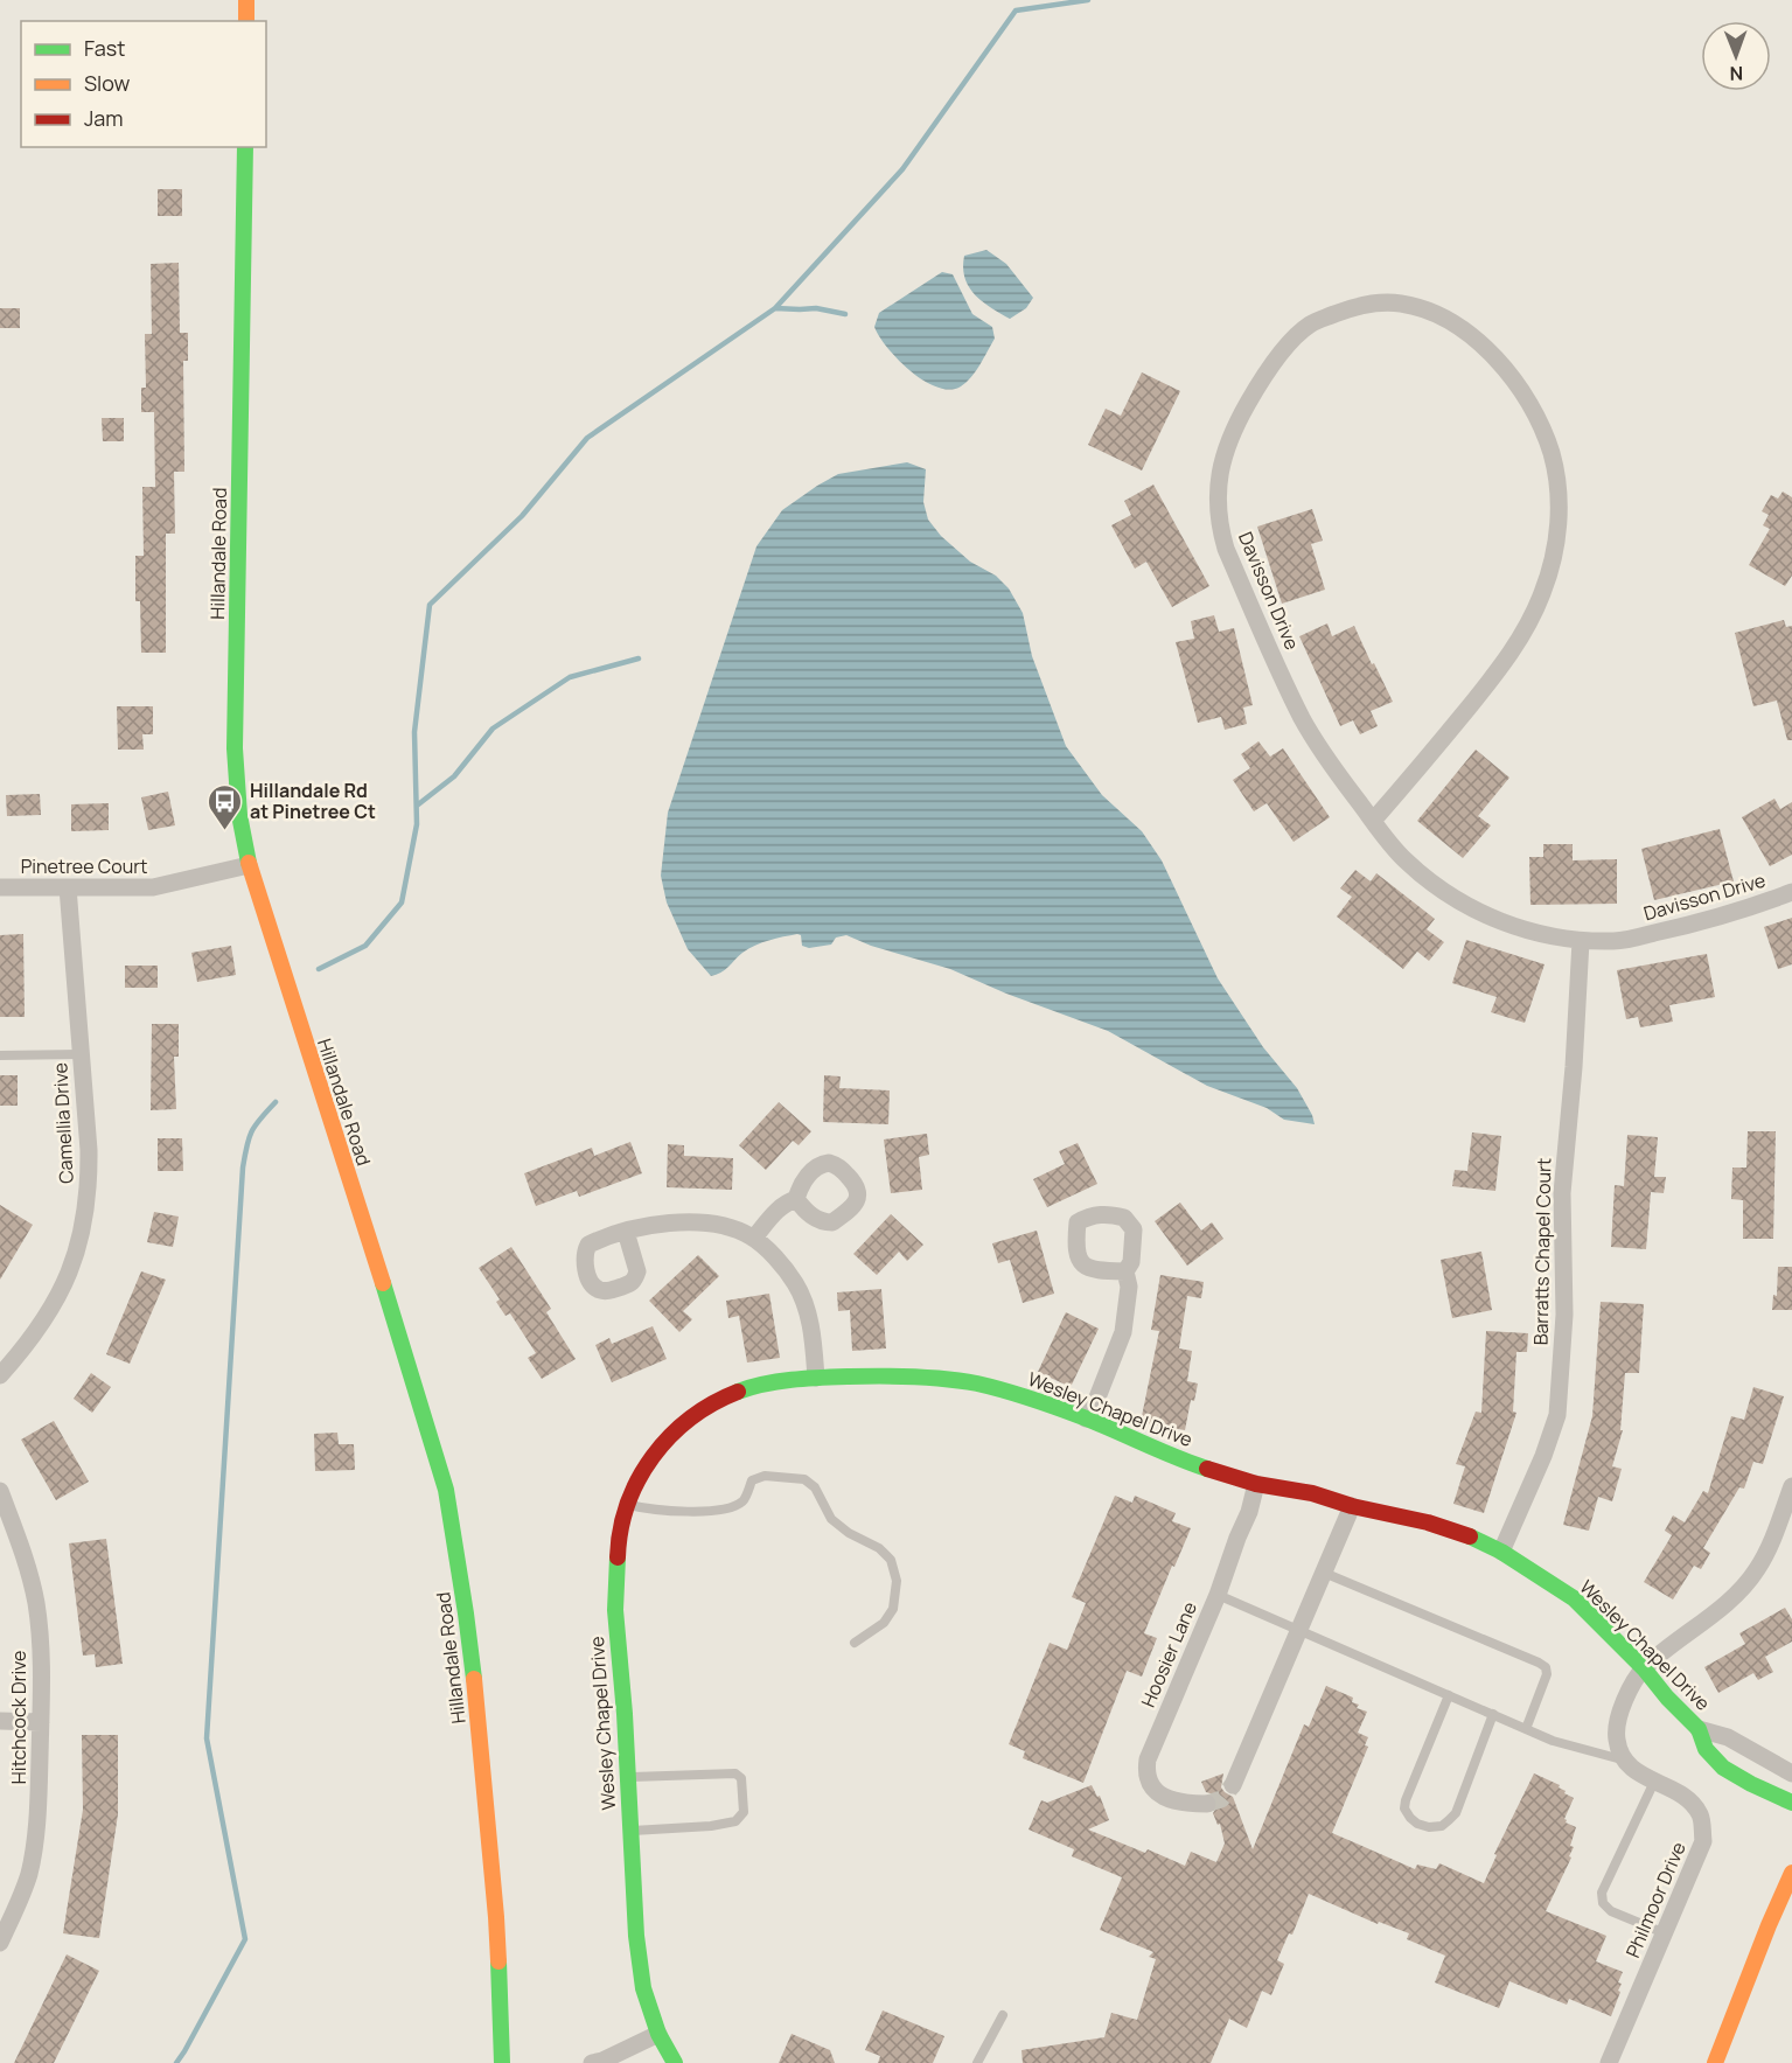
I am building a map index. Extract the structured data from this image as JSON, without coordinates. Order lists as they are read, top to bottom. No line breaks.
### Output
{"streets":{"street":["Hillandale Road","Davisson Drive","Pinetree Court","Camellia Drive","Barratts Chapel Court","Wesley Chapel Drive","Hoosier Lane","Hitchcock Drive","Philmoor Drive"]},"crossings":[["Hillandale Road","Pinetree Court"],["Davisson Drive","Barratts Chapel Court"],["Pinetree Court","Camellia Drive"],["Barratts Chapel Court","Wesley Chapel Drive"],["Wesley Chapel Drive","Hoosier Lane"]],"places":{"bus stop":["Hillandale Rd at Pinetree Ct"]},"legend":["Fast","Slow","Jam"],"north":"bottom"}
